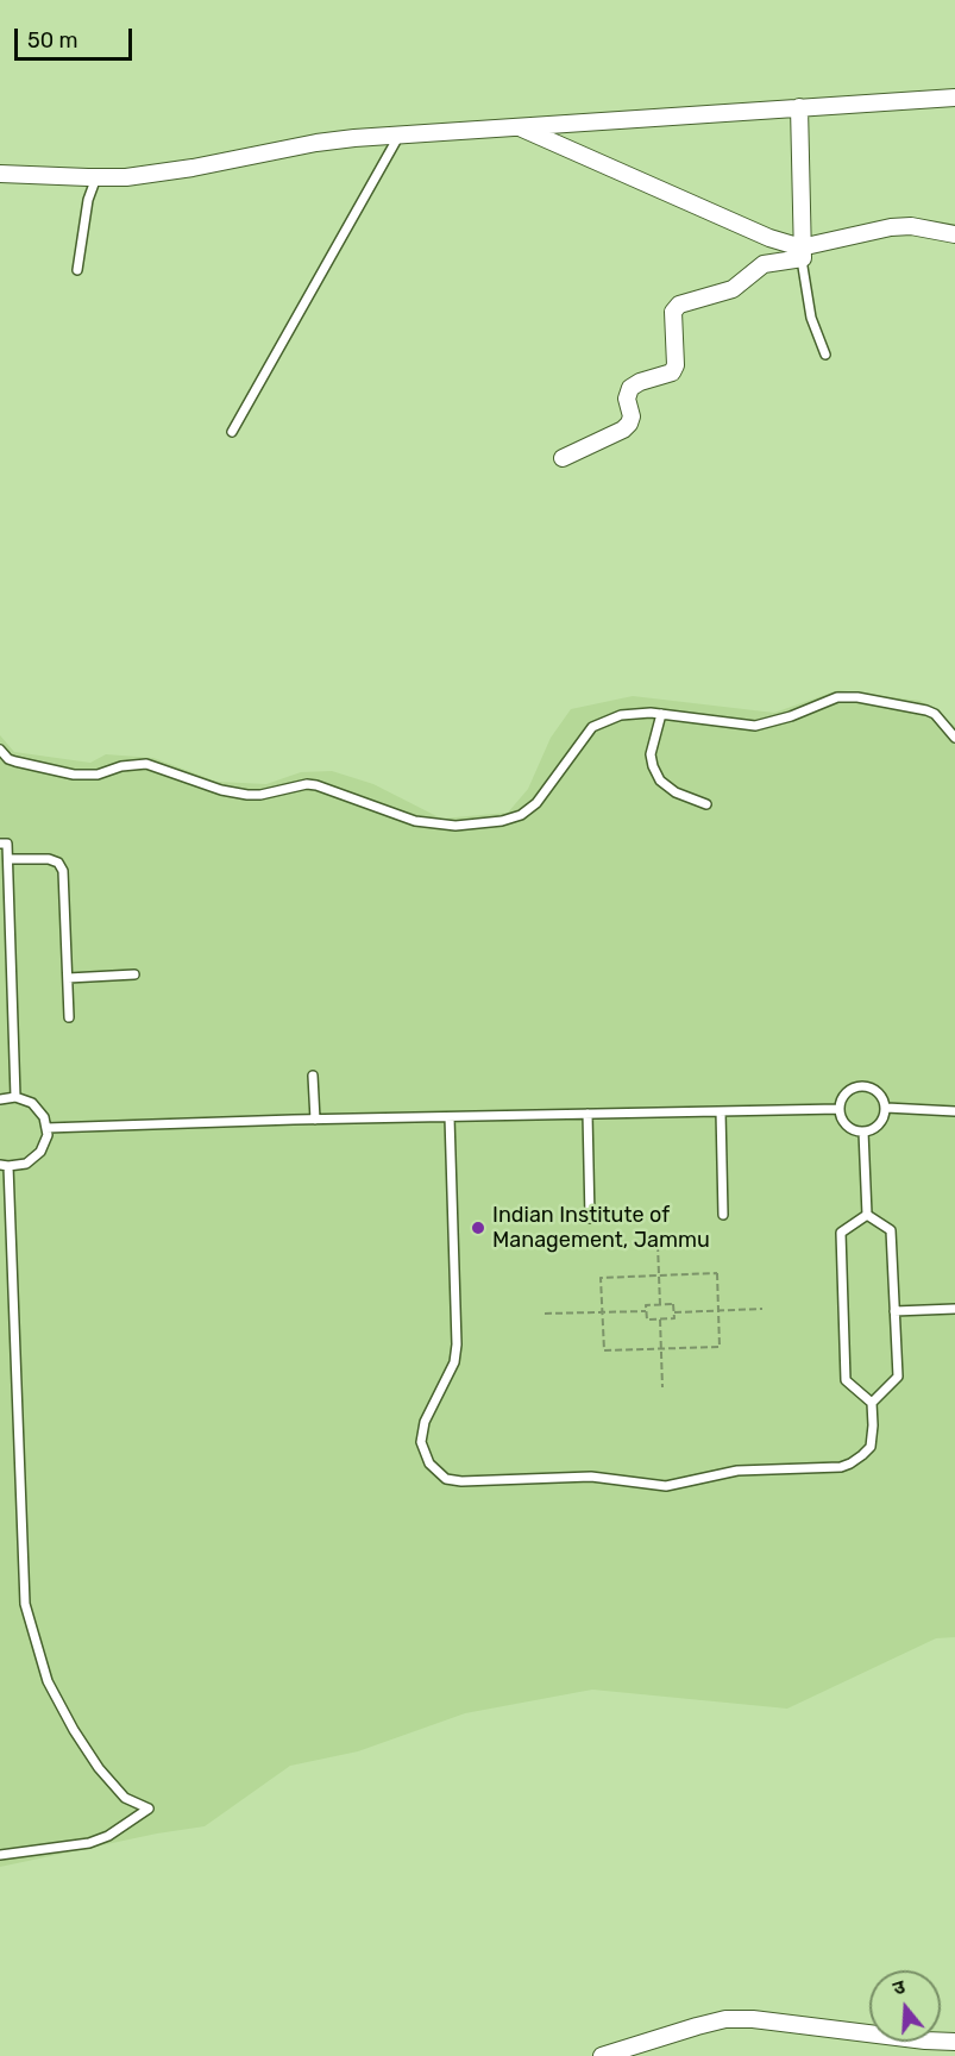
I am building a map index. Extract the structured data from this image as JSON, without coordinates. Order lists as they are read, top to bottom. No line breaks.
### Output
{"places":["Indian Institute of Management, Jammu"],"scale_bar":"50 m","north":"top"}
